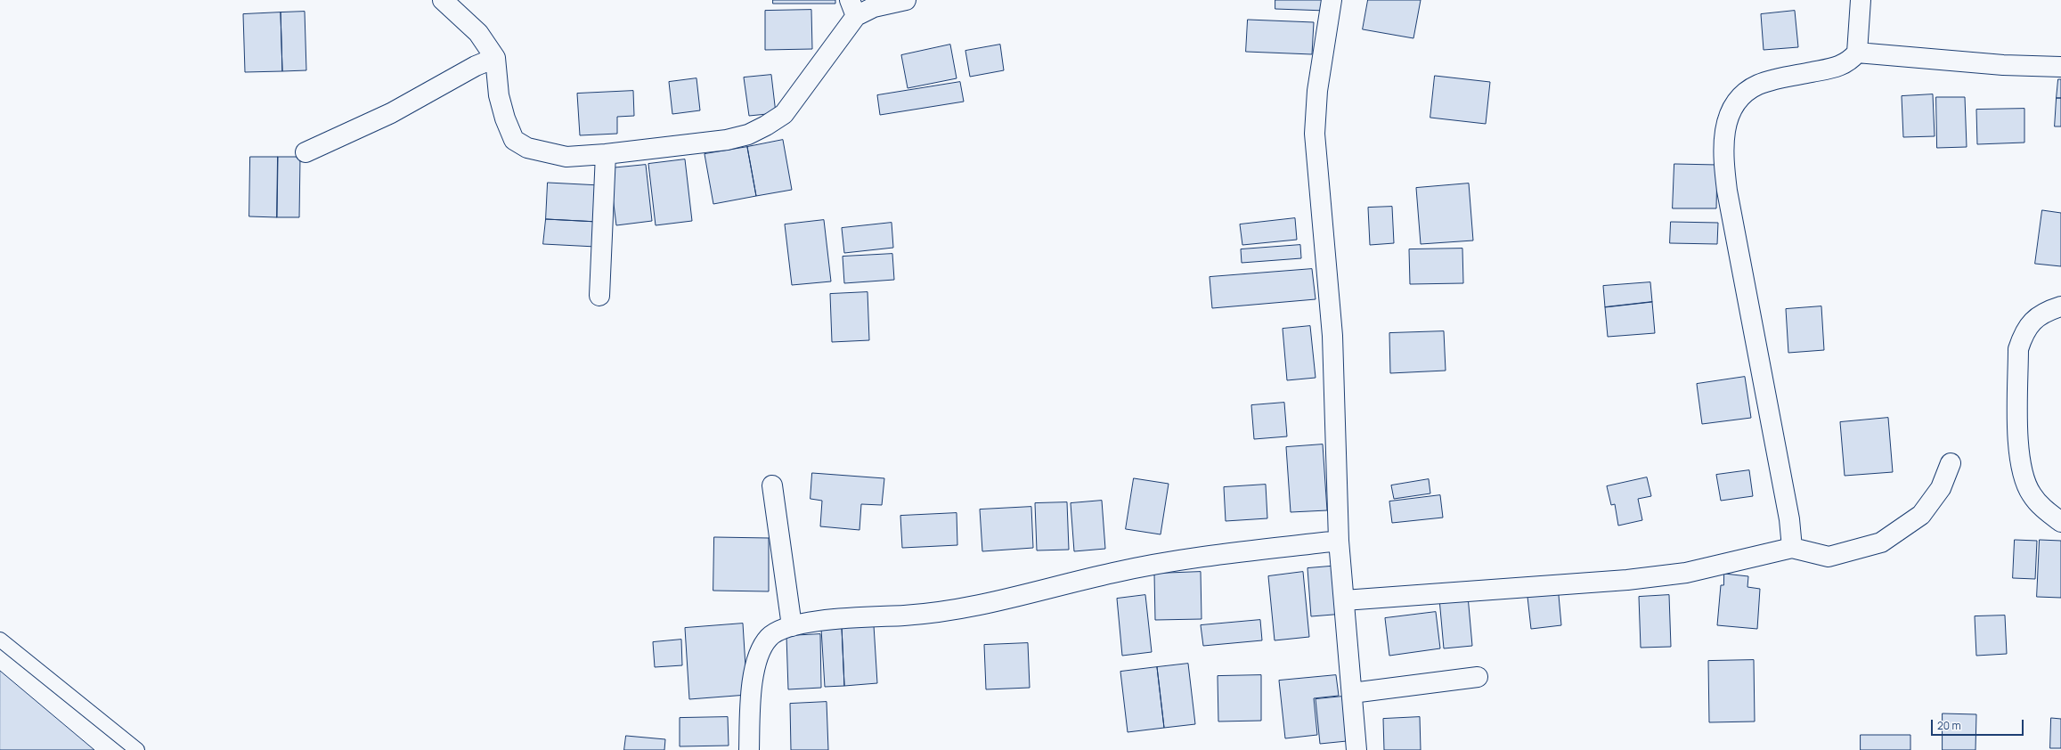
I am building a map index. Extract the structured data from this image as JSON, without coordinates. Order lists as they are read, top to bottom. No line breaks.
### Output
{"scale_bar":"20 m"}
